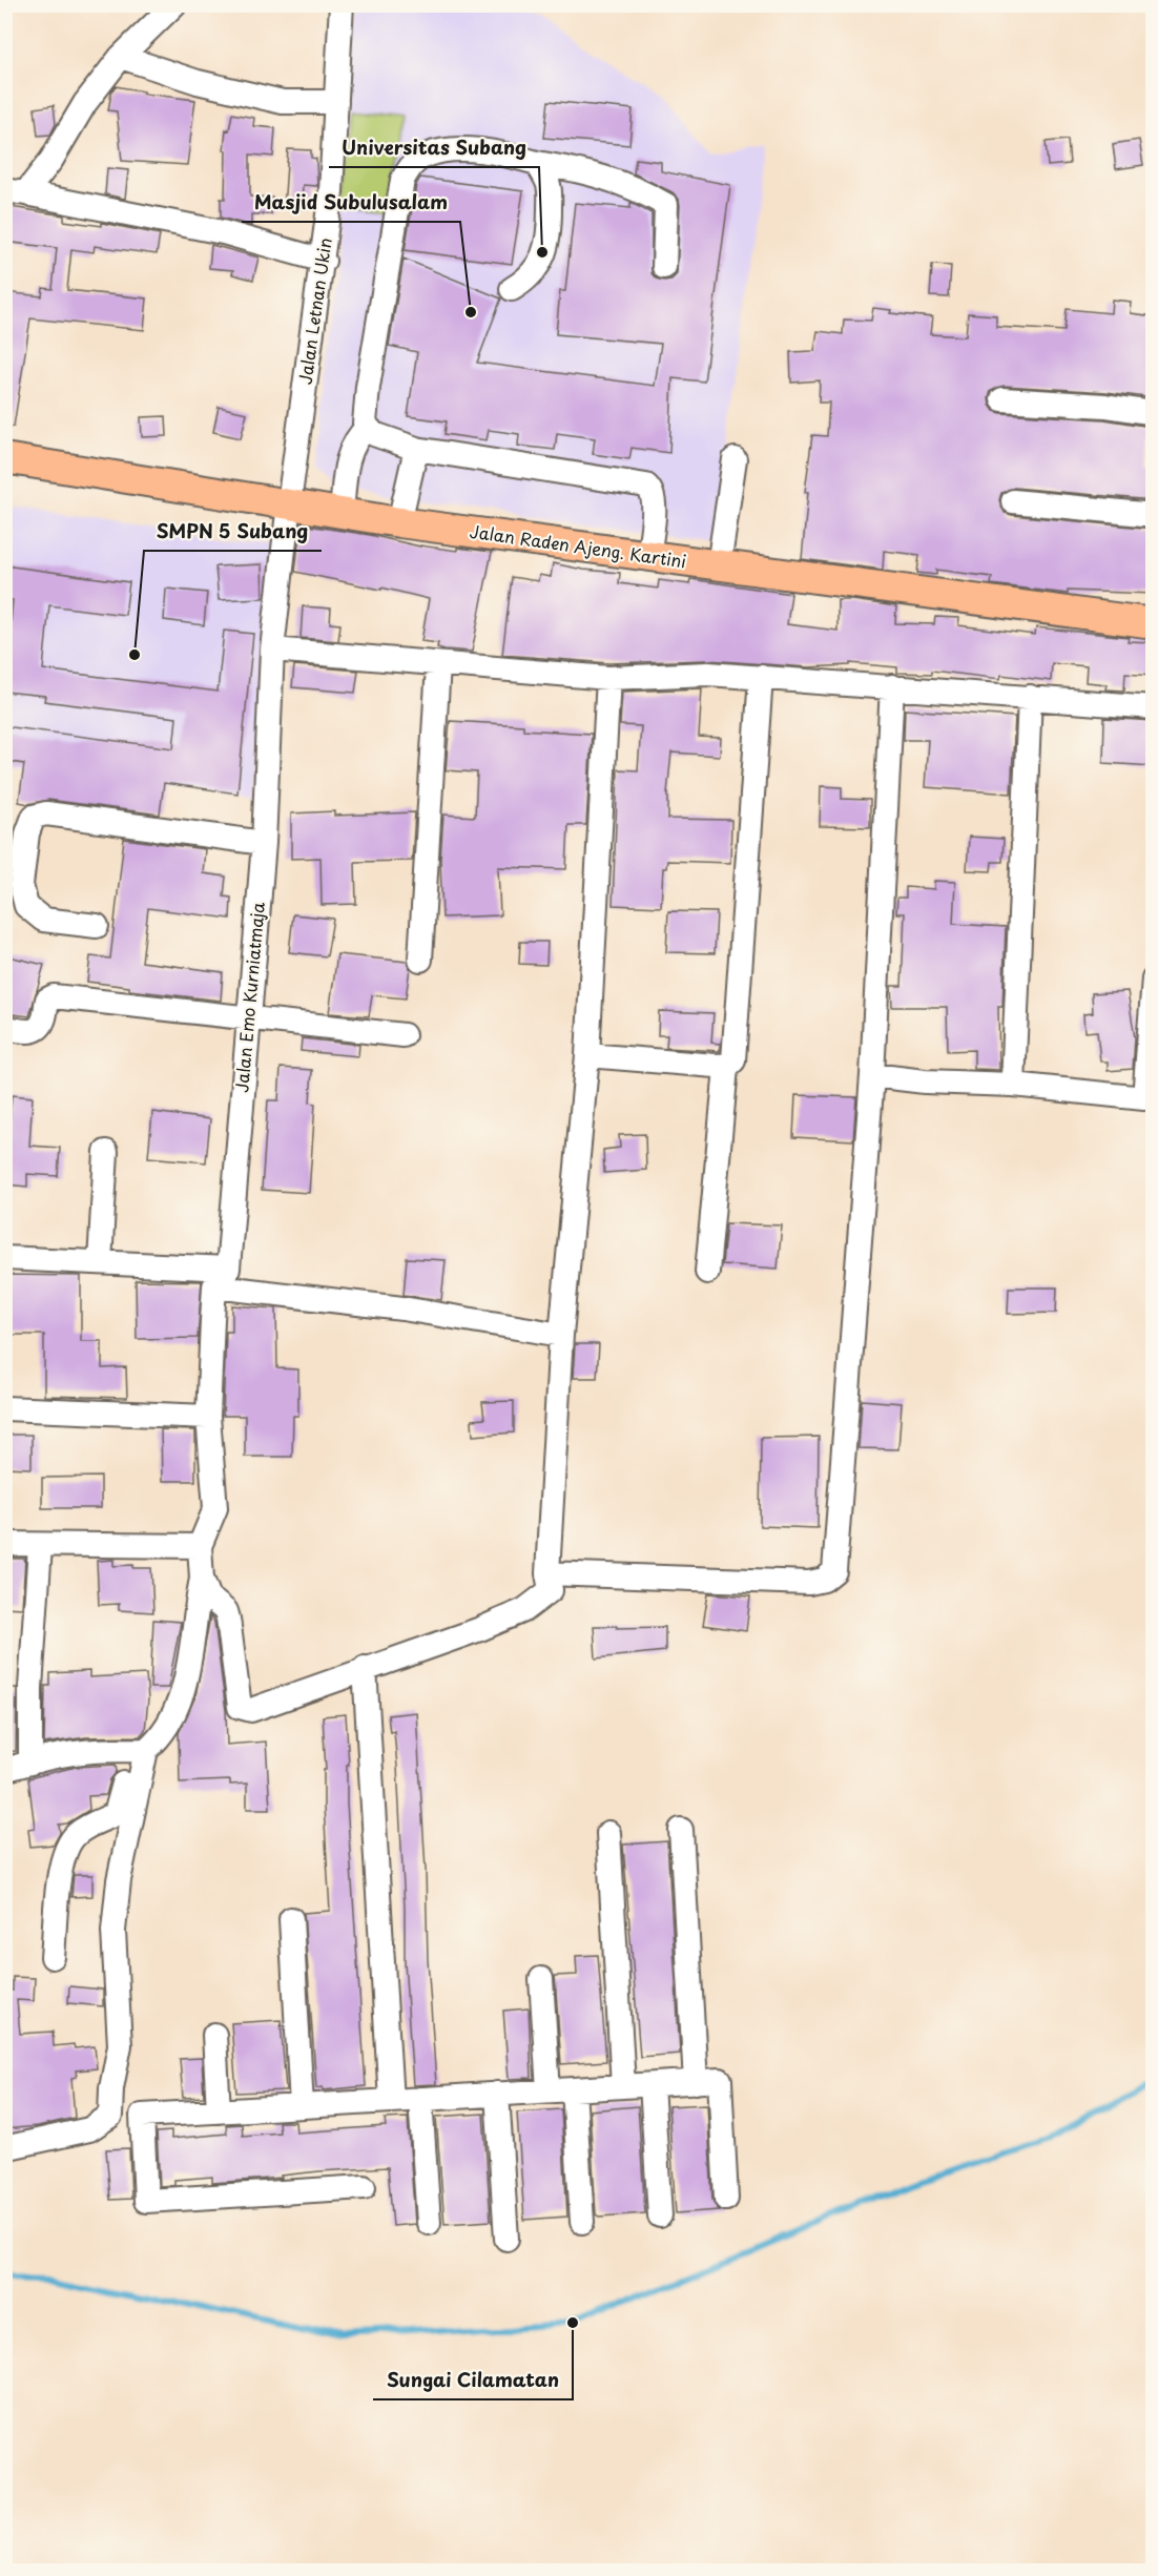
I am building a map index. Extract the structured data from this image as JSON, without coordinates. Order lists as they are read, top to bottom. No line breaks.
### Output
{"streets":{"main road":["Jalan Raden Ajeng. Kartini"],"street":["Jalan Letnan Ukin","Jalan Emo Kurniatmaja"]},"crossings":[["Jalan Letnan Ukin","Jalan Raden Ajeng. Kartini"],["Jalan Letnan Ukin","Jalan Emo Kurniatmaja"],["Jalan Raden Ajeng. Kartini","Jalan Emo Kurniatmaja"]],"places":["Universitas Subang","Masjid Subulusalam","SMPN 5 Subang","Sungai Cilamatan"]}
